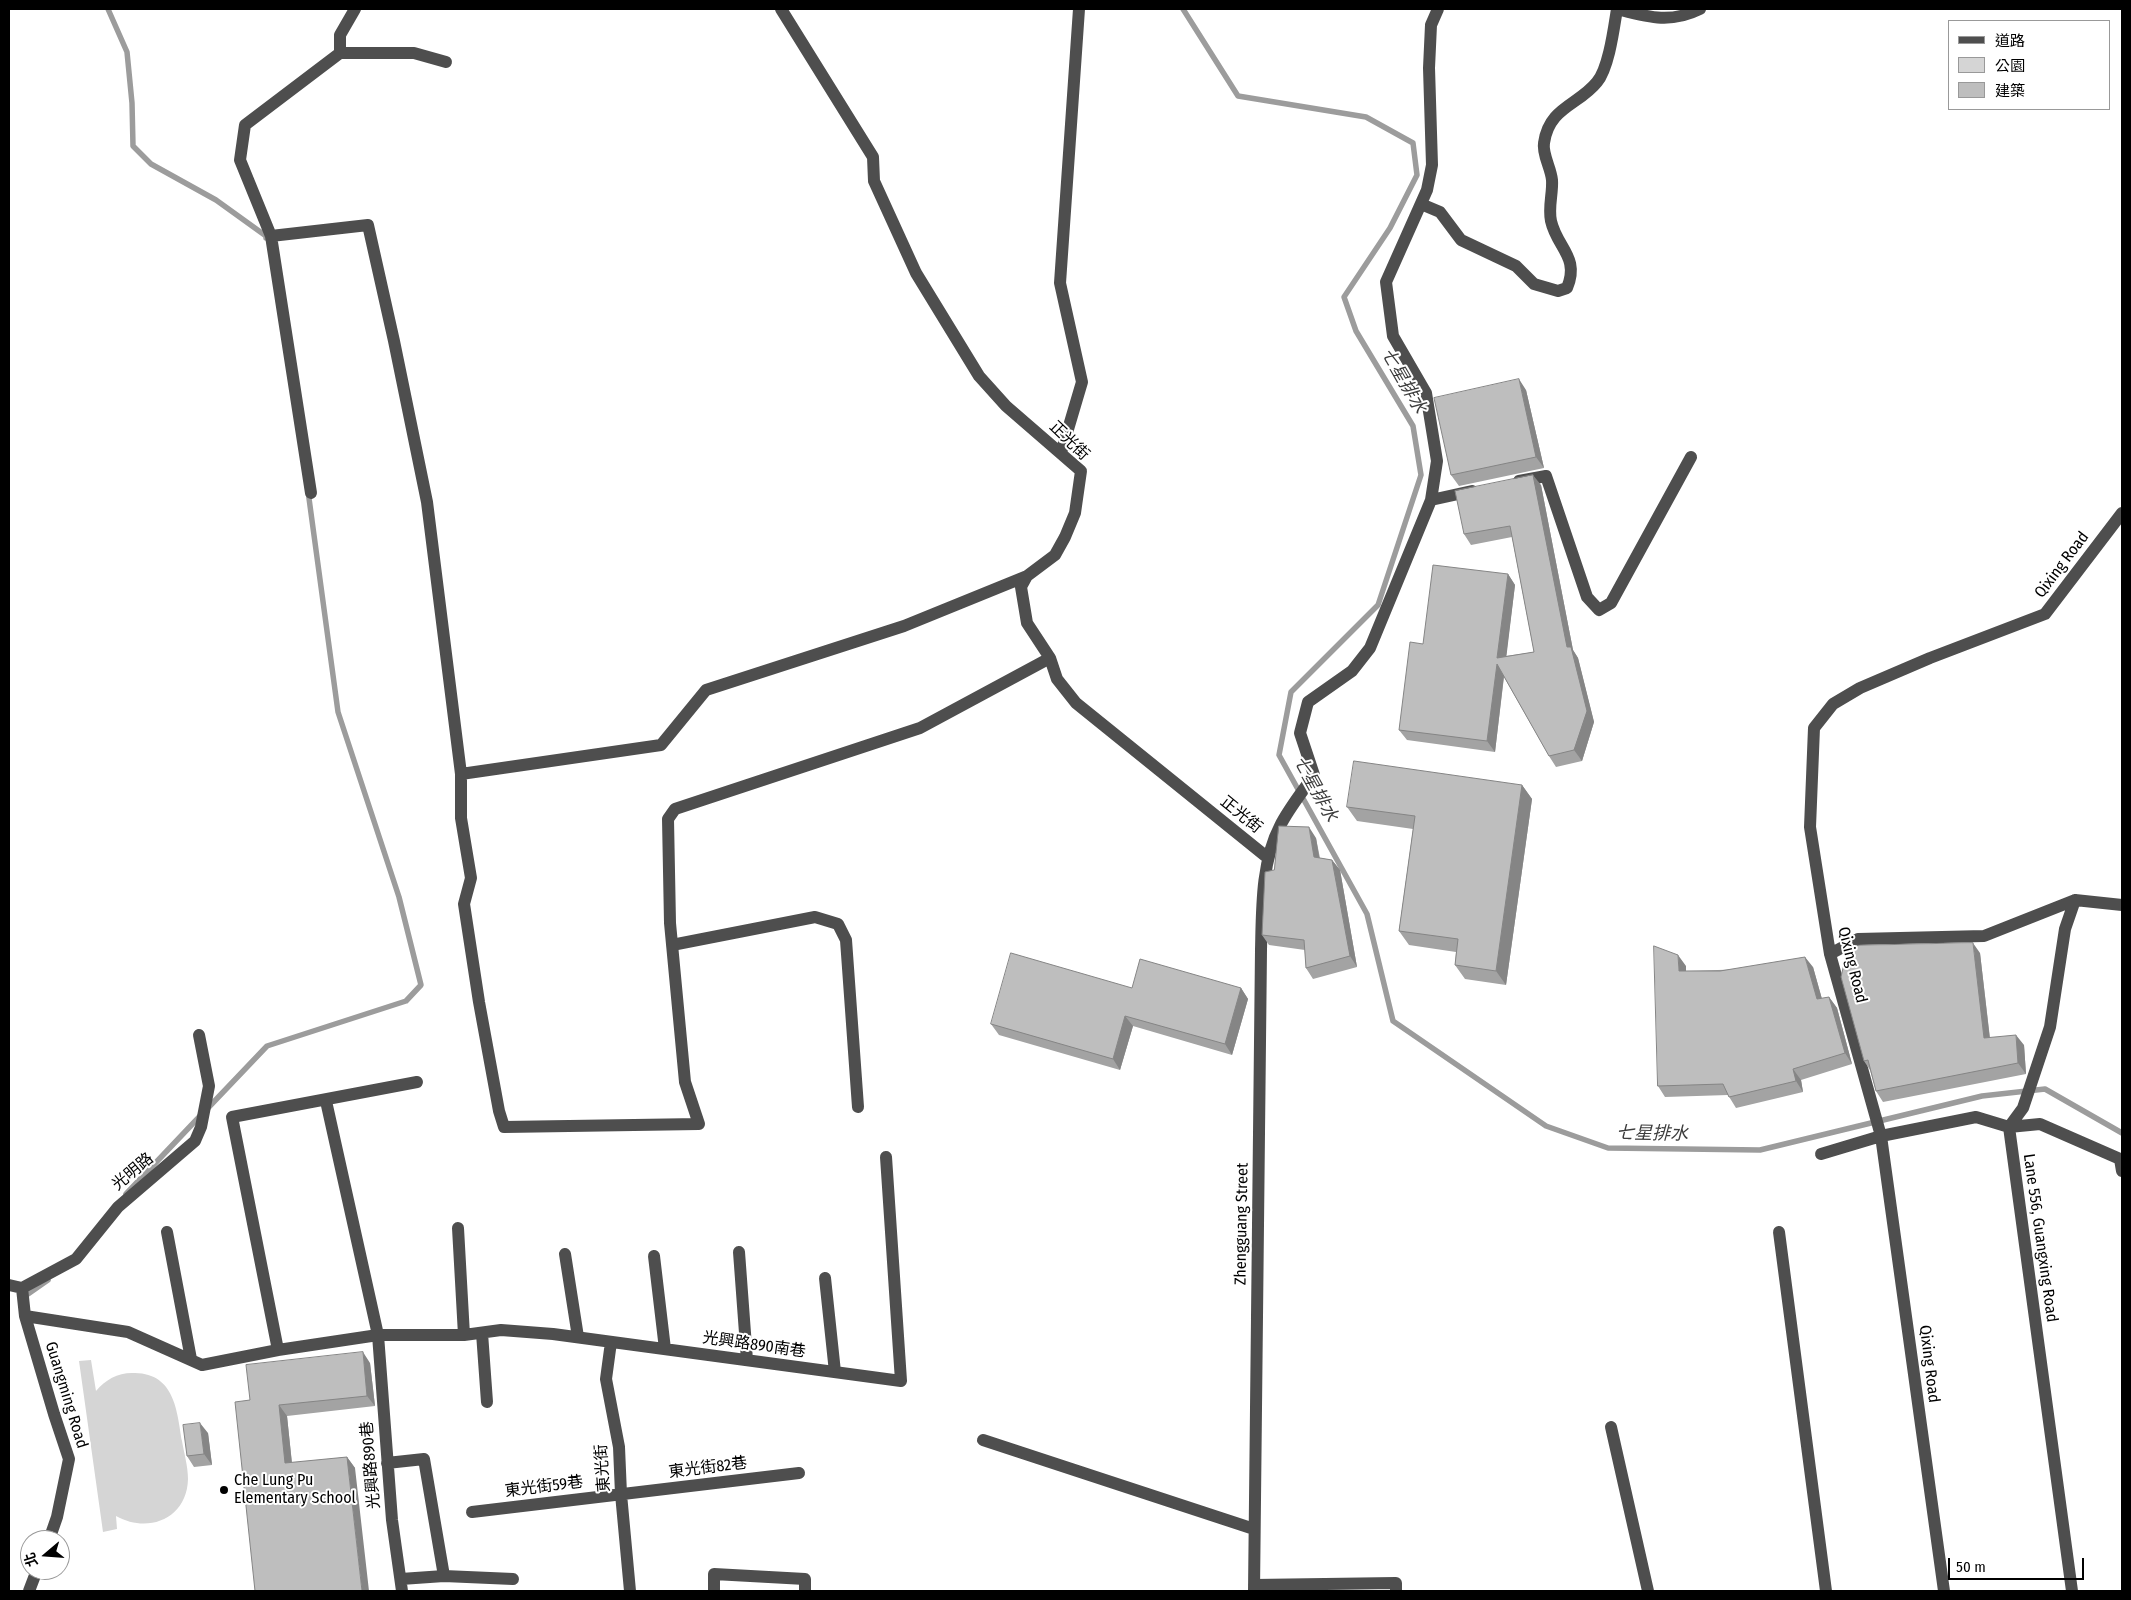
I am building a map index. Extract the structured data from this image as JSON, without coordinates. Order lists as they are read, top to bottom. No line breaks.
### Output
{"streets":{"street":["正光街","Qixing Road","光明路","Zhengguang Street","Lane 556, Guangxing Road","光興路890南巷","Guangming Road","光興路890巷","東光街","東光街82巷","東光街59巷"]},"crossings":[["正光街","Zhengguang Street"],["光明路","Guangming Road"],["光興路890南巷","光興路890巷"],["光興路890南巷","東光街"],["東光街","東光街82巷"],["東光街","東光街59巷"],["東光街82巷","東光街59巷"]],"water":["七星排水"],"places":["Che Lung Pu Elementary School"],"legend":["道路","公園","建築"],"scale_bar":"50 m","north":"left"}
